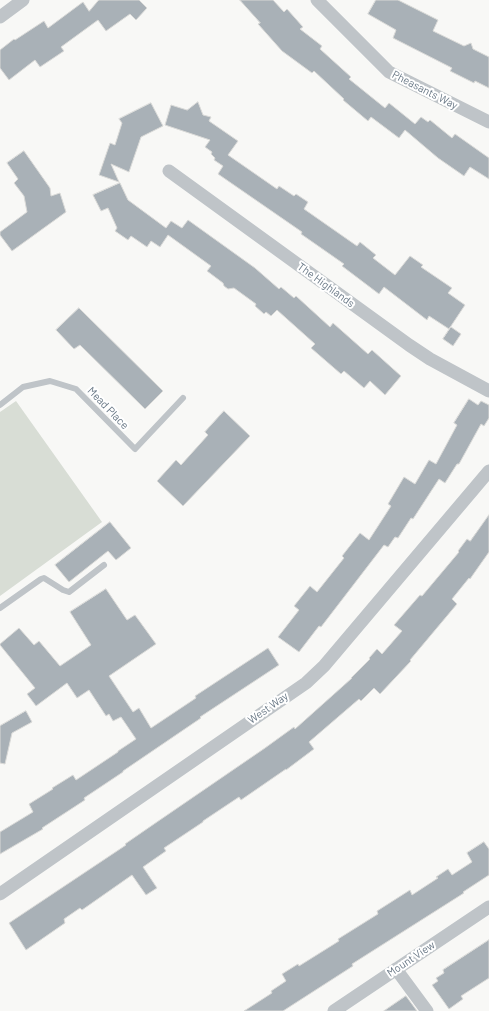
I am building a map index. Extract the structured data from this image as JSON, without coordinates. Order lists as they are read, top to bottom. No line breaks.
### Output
{"streets":{"street":["Pheasants Way","The Highlands","West Way","Mount View"],"lane":["Mead Place"]}}
